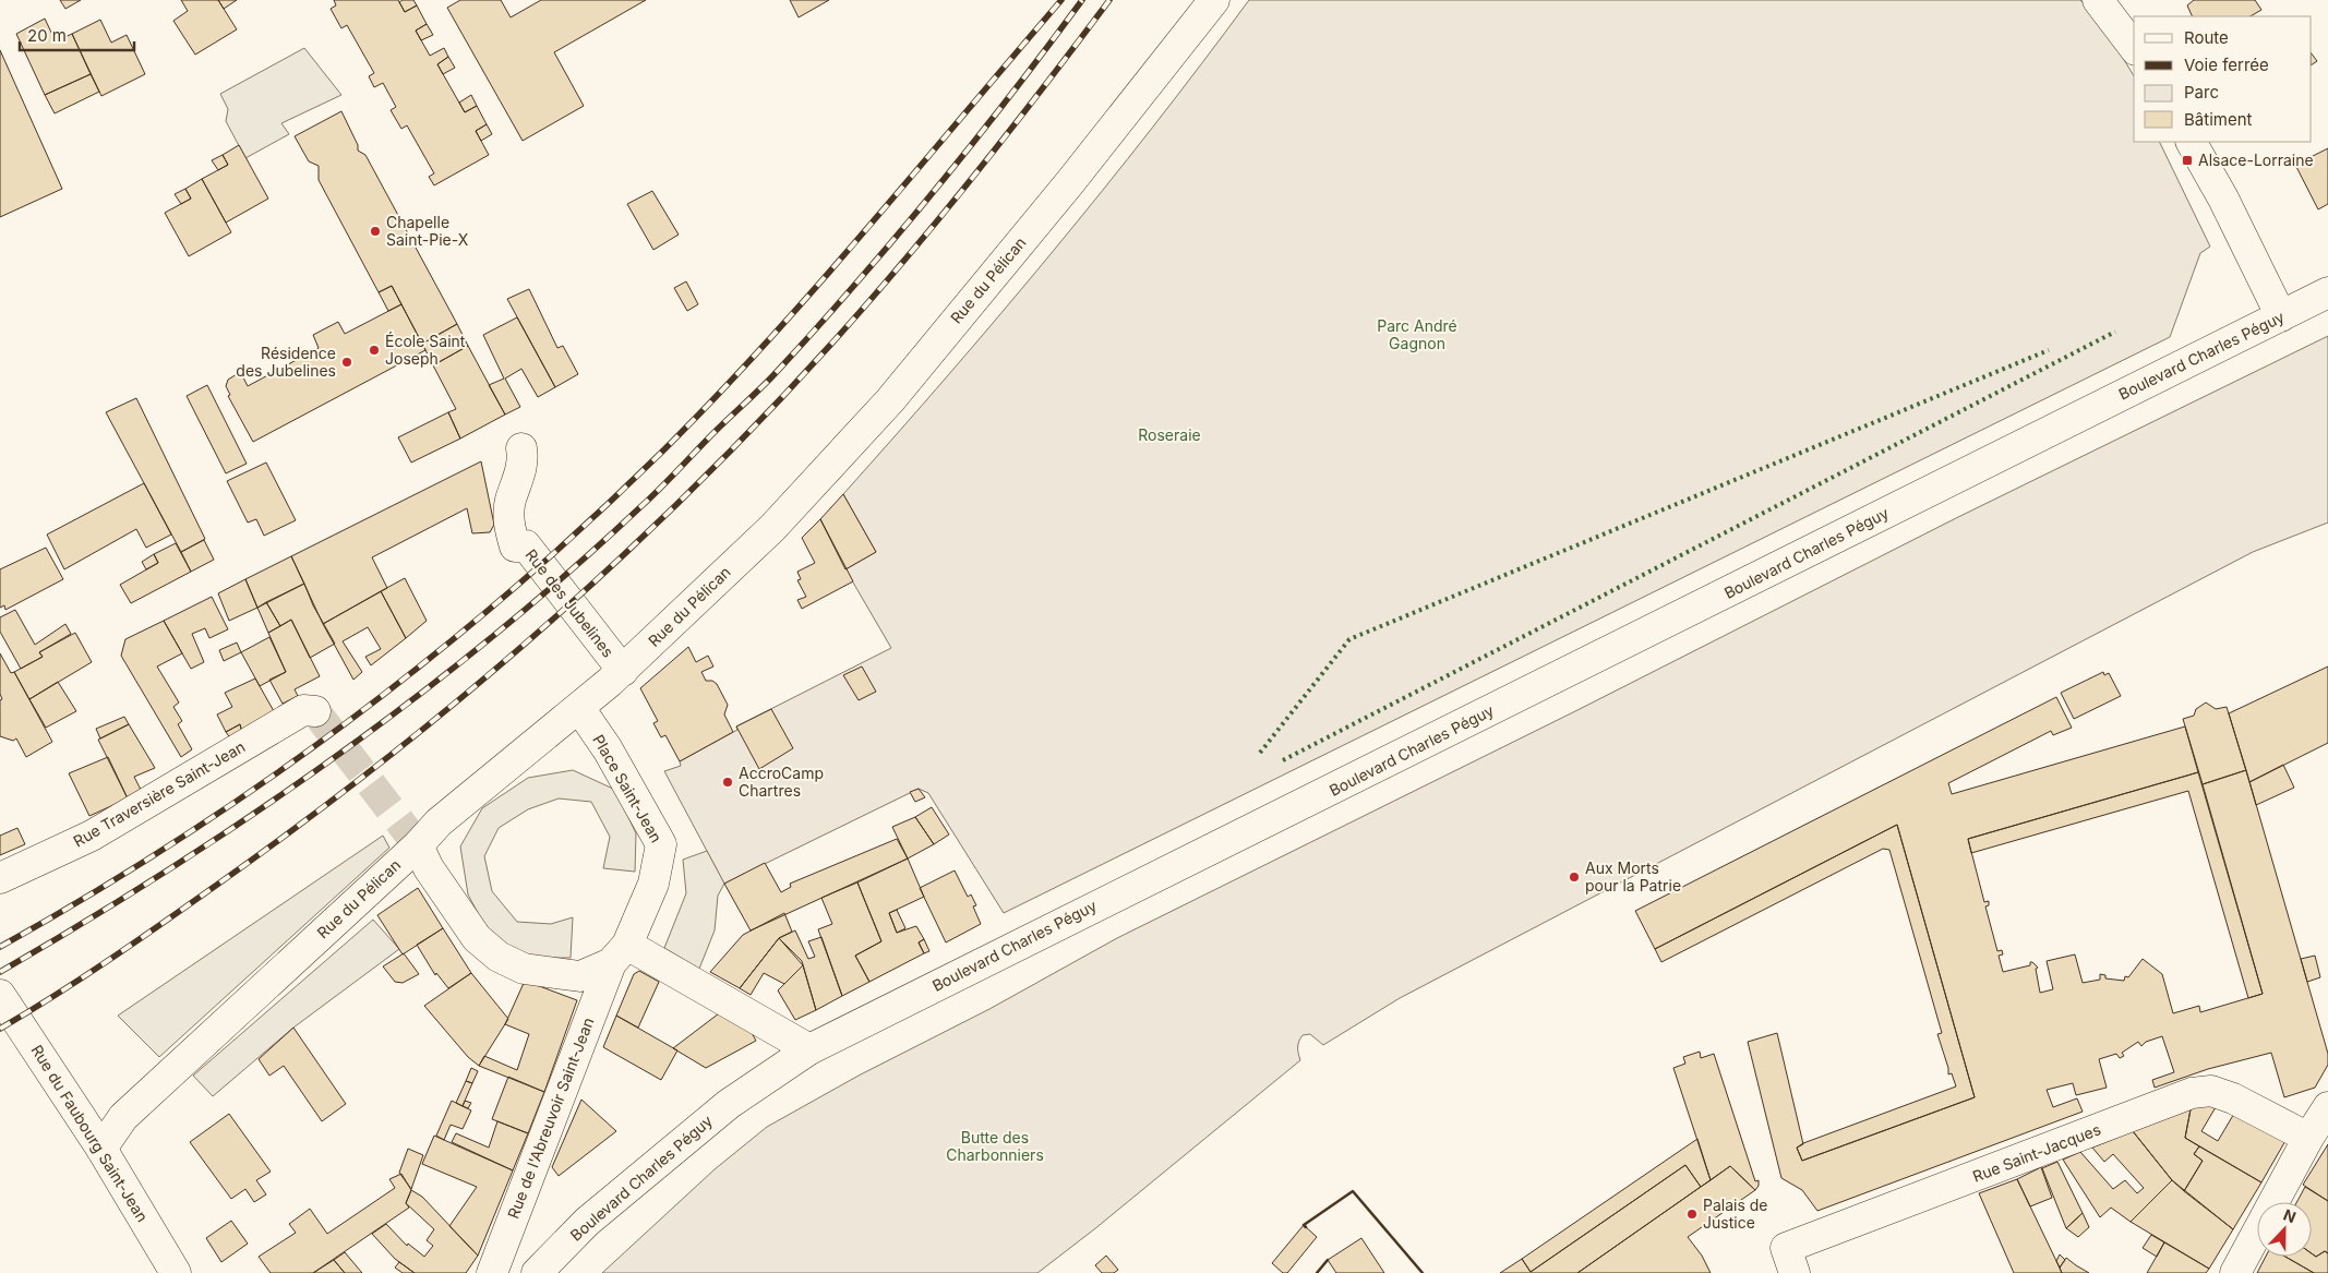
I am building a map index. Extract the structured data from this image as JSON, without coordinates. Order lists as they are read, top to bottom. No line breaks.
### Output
{"streets":{"street":["Rue du Pélican","Boulevard Charles Péguy","Rue des Jubelines","Place Saint-Jean","Rue Traversière Saint-Jean","Rue de l'Abreuvoir Saint-Jean","Rue du Faubourg Saint-Jean","Rue Saint-Jacques"]},"crossings":[["Rue du Pélican","Rue des Jubelines"],["Rue du Pélican","Place Saint-Jean"],["Rue du Pélican","Rue du Faubourg Saint-Jean"],["Place Saint-Jean","Rue de l'Abreuvoir Saint-Jean"]],"parks":["Parc André Gagnon","Roseraie","Butte des Charbonniers"],"places":{"transit":["Alsace-Lorraine"],"other":["Chapelle Saint-Pie-X","École Saint Joseph","Résidence des Jubelines","AccroCamp Chartres","Aux Morts pour la Patrie","Palais de Justice"]},"legend":["Route","Voie ferrée","Parc","Bâtiment"],"scale_bar":"20 m","north":"top"}
